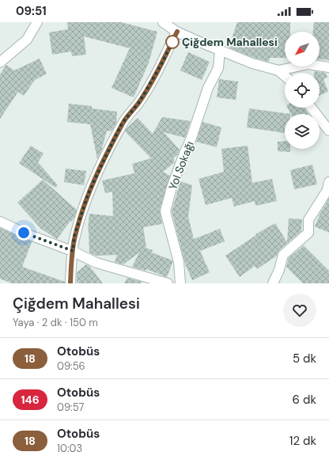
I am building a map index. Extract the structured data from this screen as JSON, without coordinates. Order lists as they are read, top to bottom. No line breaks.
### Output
{"streets":{"street":["Yol Sokağı"]},"places":["Çiğdem Mahallesi"],"lines":["bus line 18"],"north":"bottom left","page":{"status":"09:51","heading":["Çiğdem Mahallesi","Yaya · 2 dk · 150 m"],"list":[{"mark":"18","name":"Otobüs","note":"09:56","value":"5 dk"},{"mark":"146","name":"Otobüs","note":"09:57","value":"6 dk"},{"mark":"18","name":"Otobüs","note":"10:03","value":"12 dk"}]}}
